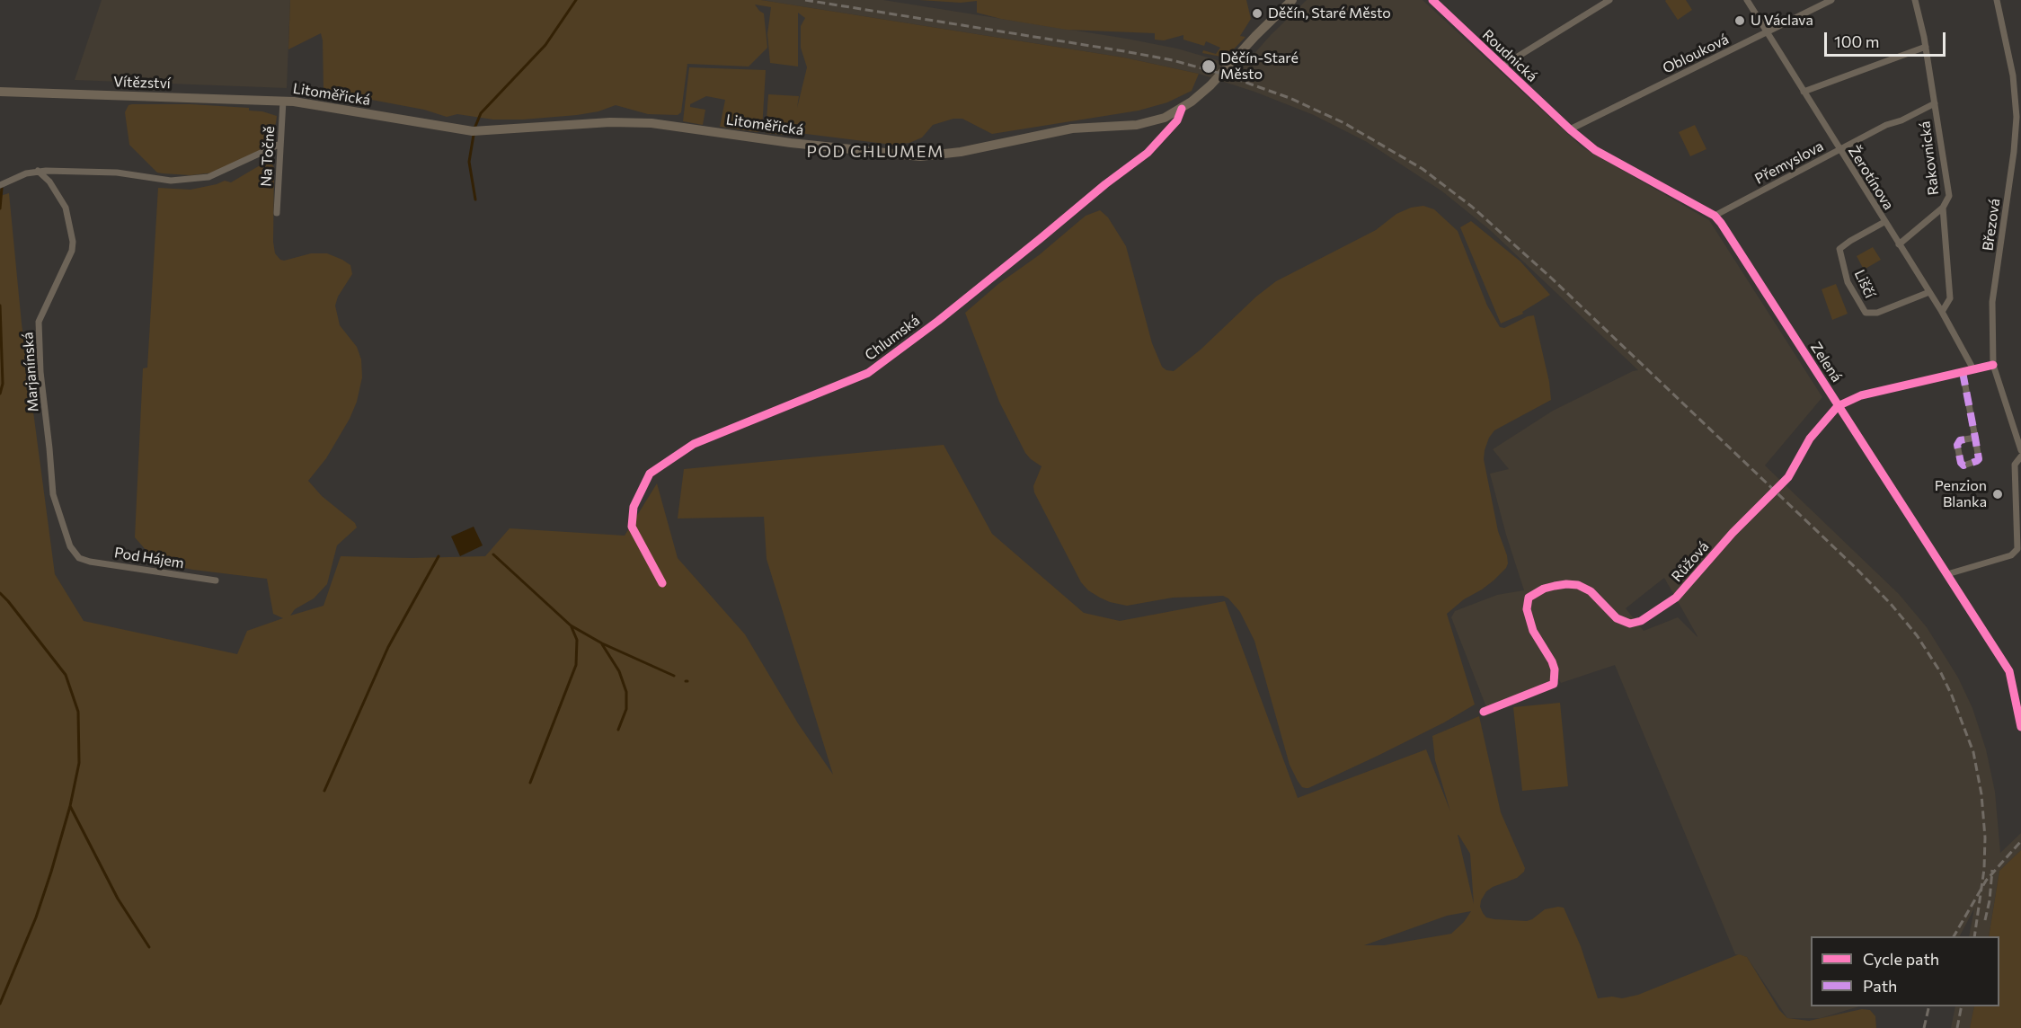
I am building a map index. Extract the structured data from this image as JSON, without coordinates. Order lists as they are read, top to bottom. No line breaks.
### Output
{"streets":{"main road":["Vítězství","Litoměřická"],"street":["Oblouková","Roudnická","Na Točně","Rakovnická","Přemyslova","Žerotínova","Březová","Liščí","Chlumská","Zelená","Marjanínská","Pod Hájem","Růžová"]},"crossings":[["Oblouková","Roudnická"],["Oblouková","Žerotínova"],["Oblouková","Zelená"],["Roudnická","Zelená"],["Vítězství","Litoměřická"],["Vítězství","Na Točně"],["Litoměřická","Na Točně"],["Litoměřická","Chlumská"],["Rakovnická","Přemyslova"],["Rakovnická","Žerotínova"],["Přemyslova","Žerotínova"],["Přemyslova","Zelená"],["Žerotínova","Liščí"],["Žerotínova","Růžová"],["Březová","Růžová"],["Zelená","Růžová"],["Marjanínská","Pod Hájem"]],"districts":["POD CHLUMEM"],"places":["Děčín, Staré Město","U Václava","Děčín-Staré Město","Penzion Blanka"],"legend":["Cycle path","Path"],"scale_bar":"100 m"}
